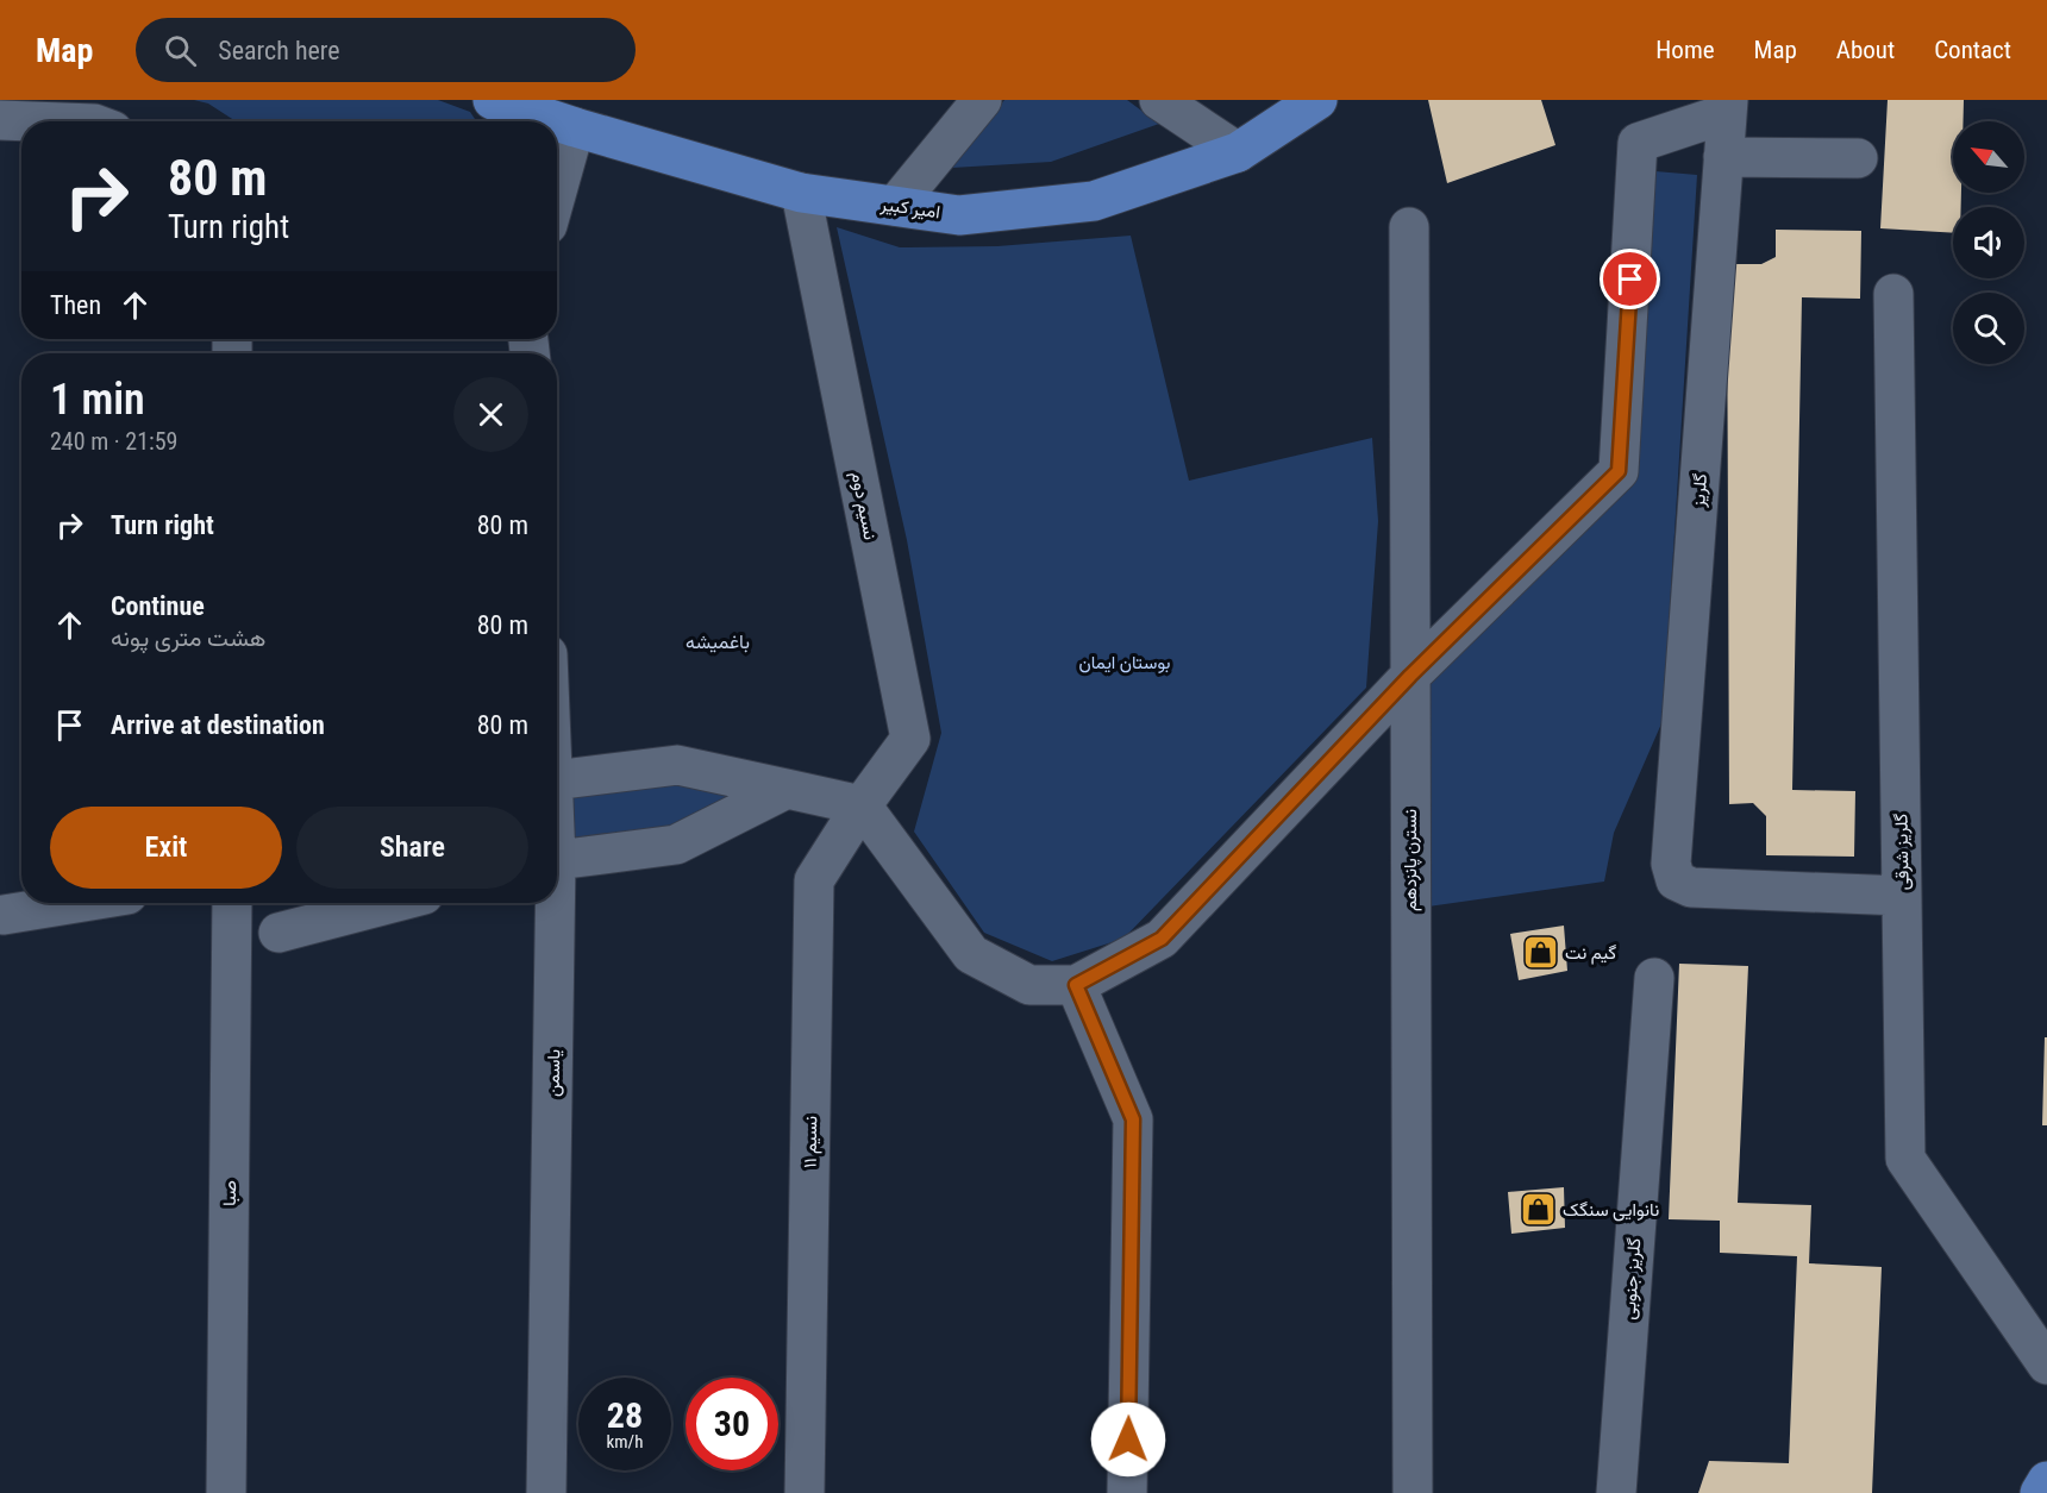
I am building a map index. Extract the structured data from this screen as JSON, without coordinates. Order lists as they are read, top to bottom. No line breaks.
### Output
{"streets":{"main road":["امیر کبیر"],"street":["گلریز","نسیم دوم","گلریز شرقی","نسترن پانزدهم","یاسمن","نسیم ۱۱","صبا","گلریز جنوبی"]},"crossings":[["امیر کبیر","نسیم دوم"],["گلریز","گلریز شرقی"],["نسیم دوم","نسیم ۱۱"]],"districts":["باغمیشه"],"parks":["بوستان ایمان"],"places":{"shop":["گیم نت","نانوایی سنگک"]},"north":"top left","page":{"header":"Map","search":"Search here","nav":["Home","Map","About","Contact"],"turn":["80 m","Turn right"],"then":"Then","heading":["1 min","240 m · 21:59"],"list":[{"name":"Turn right","value":"80 m"},{"name":"Continue","note":"هشت متری پونه","value":"80 m"},{"name":"Arrive at destination","value":"80 m"}],"buttons":["Exit","Share"],"speed":"28 km/h","limit":"30"}}
